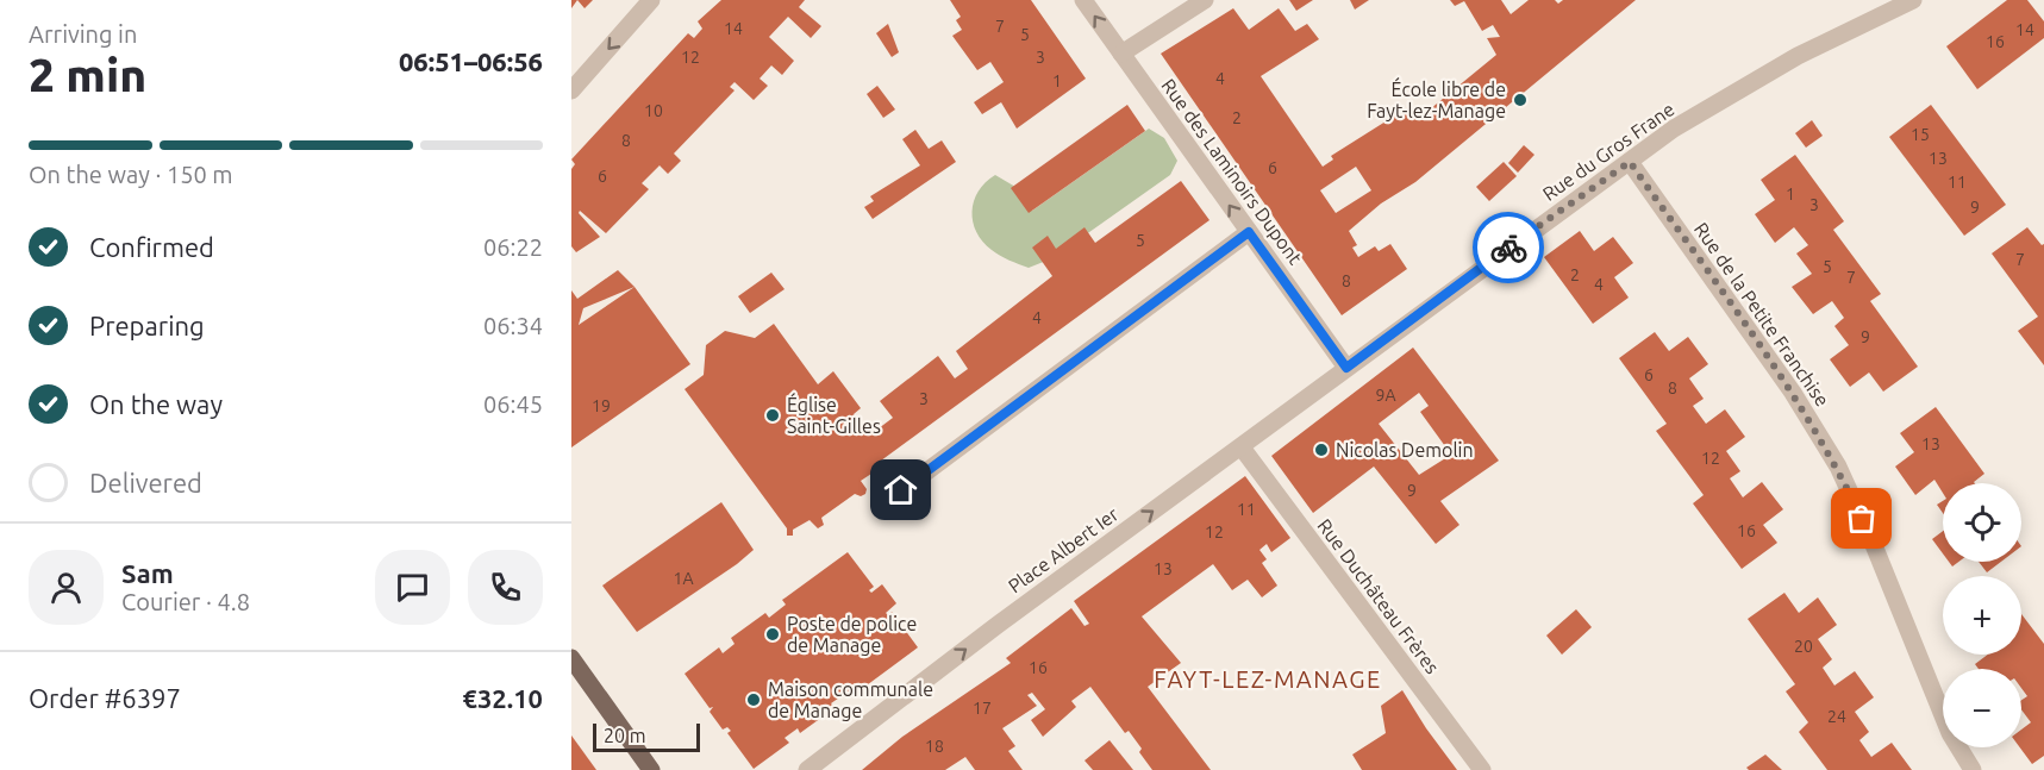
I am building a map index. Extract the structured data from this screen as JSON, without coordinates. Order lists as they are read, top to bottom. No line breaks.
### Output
{"streets":{"street":["Rue du Gros Frane","Rue des Laminoirs Dupont","Rue de la Petite Franchise","Place Albert Ier","Rue Duchâteau Frères"]},"crossings":[["Rue du Gros Frane","Rue des Laminoirs Dupont"],["Rue du Gros Frane","Rue de la Petite Franchise"],["Rue du Gros Frane","Place Albert Ier"],["Rue des Laminoirs Dupont","Place Albert Ier"],["Place Albert Ier","Rue Duchâteau Frères"]],"one_way":["Rue des Laminoirs Dupont","Place Albert Ier"],"districts":["FAYT-LEZ-MANAGE"],"places":["École libre de Fayt-lez-Manage","Église Saint-Gilles","Nicolas Demolin","Poste de police de Manage","Maison communale de Manage"],"house_numbers":["7","14","14","5","16","12","3","4","1","10","2","15","8","13","6","6","11","1","3","9","5","7","5","2","7","8","4","4","9","6","8","9A","3","19","13","12","9","11","16","12","13","1A","20","16","17","24","18"],"scale_bar":"20 m","page":{"heading":["2 min","Arriving in","06:51–06:56"],"panel":["Sam","Courier · 4.8","Order #6397","€32.10"],"bar":"On the way · 150 m","list":[["Confirmed","06:22"],["Preparing","06:34"],["On the way","06:45"],"Delivered"],"map_buttons":["+","−"],"scale":"20 m"}}
